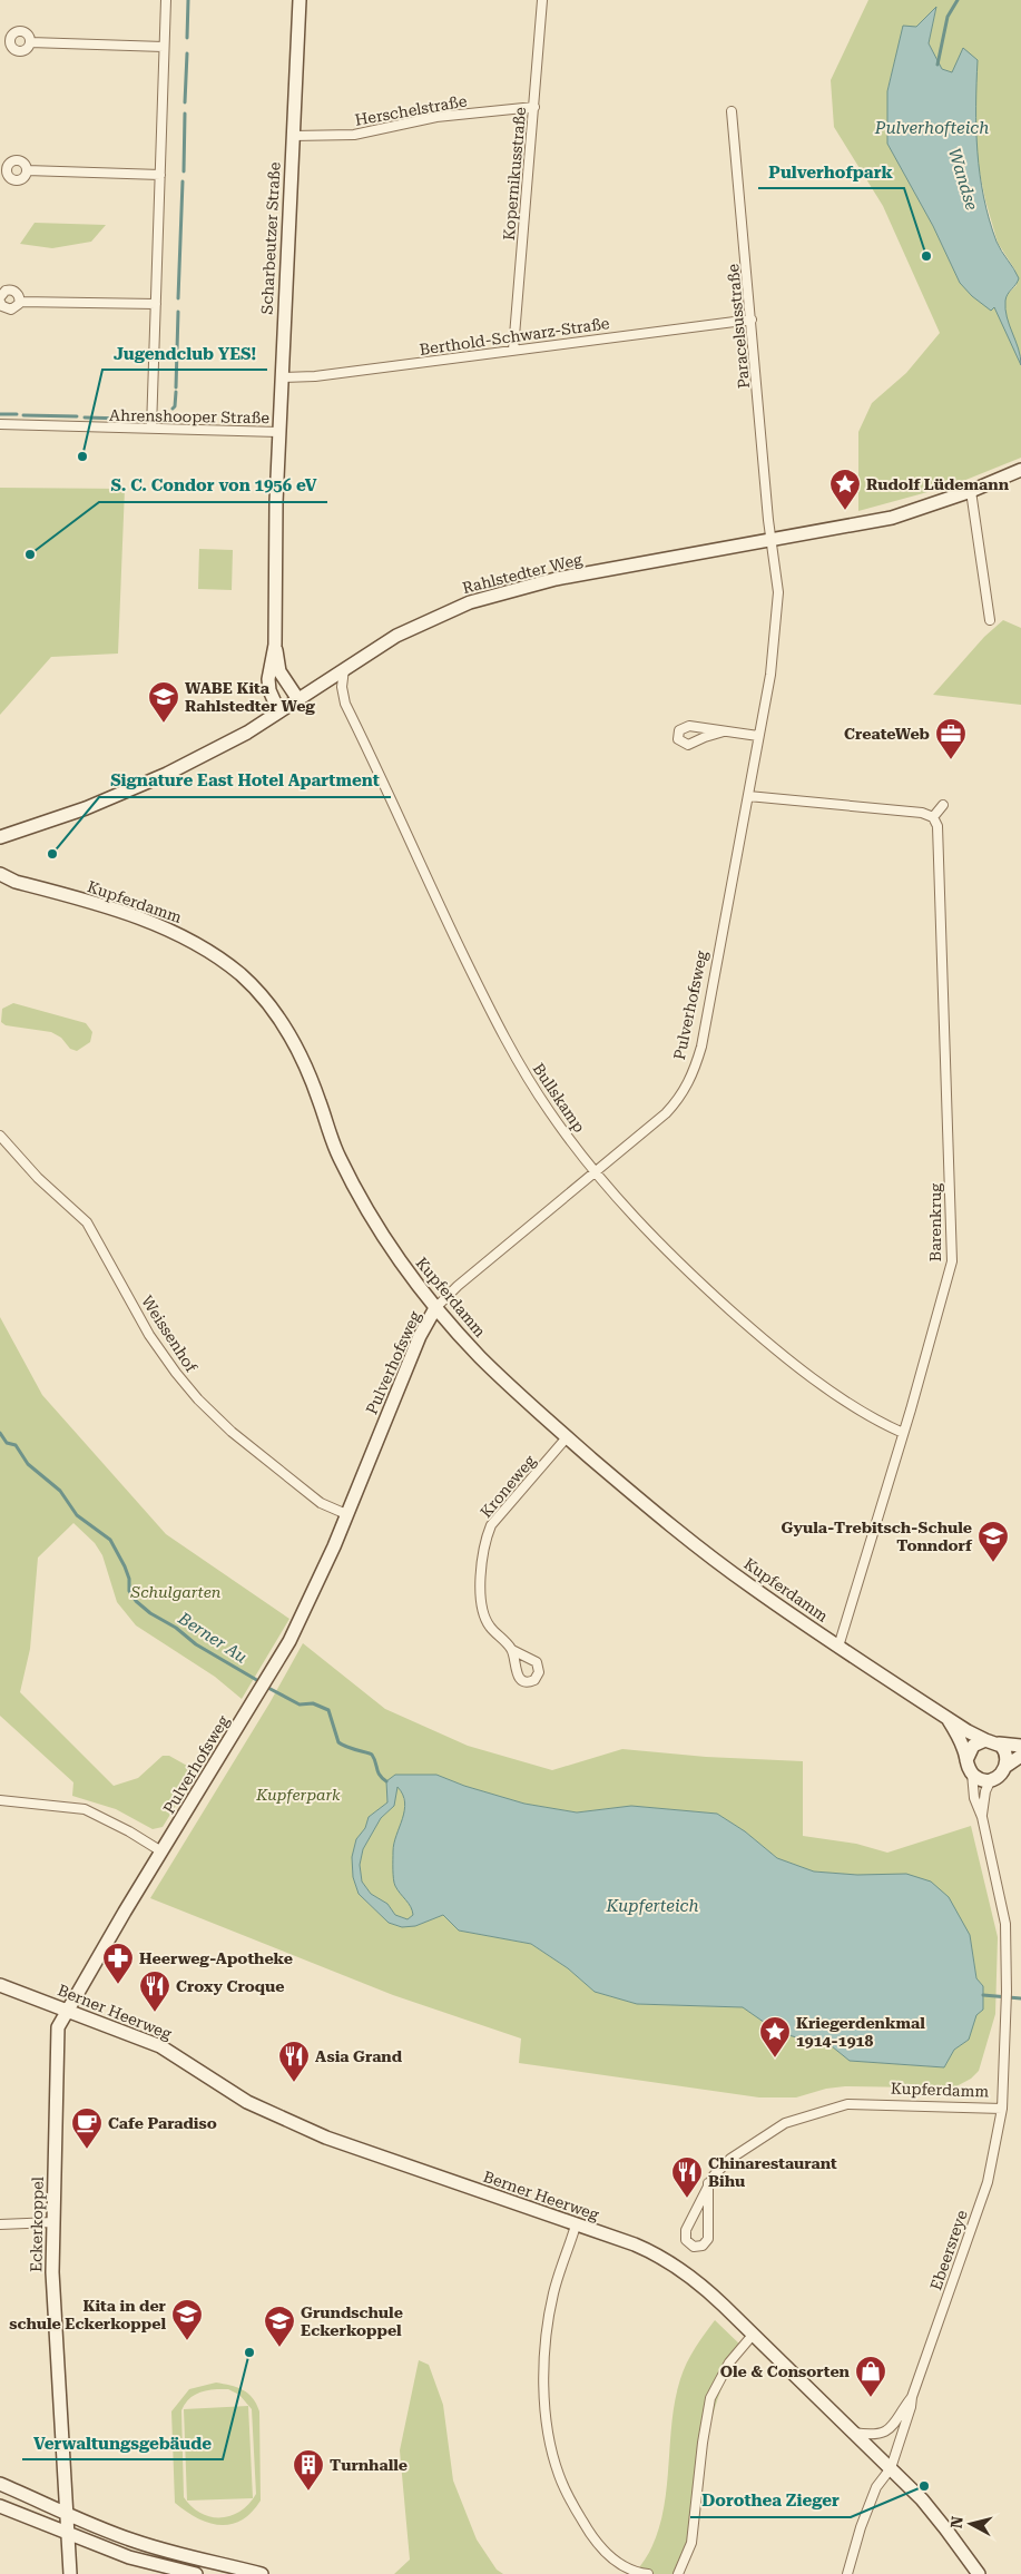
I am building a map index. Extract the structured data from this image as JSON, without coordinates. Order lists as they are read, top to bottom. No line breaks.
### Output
{"streets":{"street":["Herschelstraße","Kopernikusstraße","Scharbeutzer Straße","Paracelsusstraße","Berthold-Schwarz-Straße","Ahrenshooper Straße","Rahlstedter Weg","Kupferdamm","Pulverhofsweg","Bullskamp","Barenkrug","Weissenhof","Kroneweg","Berner Heerweg","Eckerkoppel","Ebeersreye"]},"crossings":[["Herschelstraße","Kopernikusstraße"],["Herschelstraße","Scharbeutzer Straße"],["Kopernikusstraße","Berthold-Schwarz-Straße"],["Scharbeutzer Straße","Berthold-Schwarz-Straße"],["Scharbeutzer Straße","Ahrenshooper Straße"],["Scharbeutzer Straße","Rahlstedter Weg"],["Paracelsusstraße","Berthold-Schwarz-Straße"],["Paracelsusstraße","Rahlstedter Weg"],["Paracelsusstraße","Pulverhofsweg"],["Rahlstedter Weg","Pulverhofsweg"],["Rahlstedter Weg","Bullskamp"],["Kupferdamm","Pulverhofsweg"],["Kupferdamm","Barenkrug"],["Kupferdamm","Kroneweg"],["Kupferdamm","Ebeersreye"],["Pulverhofsweg","Bullskamp"],["Pulverhofsweg","Weissenhof"],["Pulverhofsweg","Berner Heerweg"],["Pulverhofsweg","Eckerkoppel"],["Bullskamp","Barenkrug"],["Berner Heerweg","Eckerkoppel"],["Berner Heerweg","Ebeersreye"]],"water":["Pulverhofteich","Wandse","Berner Au","Kupferteich"],"parks":["Schulgarten","Kupferpark"],"places":{"other":["Pulverhofpark","Jugendclub YES!","S. C. Condor von 1956 eV","Signature East Hotel Apartment","Verwaltungsgebäude","Dorothea Zieger"],"place":["Rudolf Lüdemann","Kriegerdenkmal 1914-1918"],"school or university":["WABE Kita Rahlstedter Weg","Gyula-Trebitsch-Schule Tonndorf","Kita in der schule Eckerkoppel","Grundschule Eckerkoppel"],"office":["CreateWeb"],"pharmacy":["Heerweg-Apotheke"],"restaurant":["Croxy Croque","Asia Grand","Chinarestaurant Bihu"],"cafe":["Cafe Paradiso"],"shop":["Ole & Consorten"],"building":["Turnhalle"]},"north":"left"}
